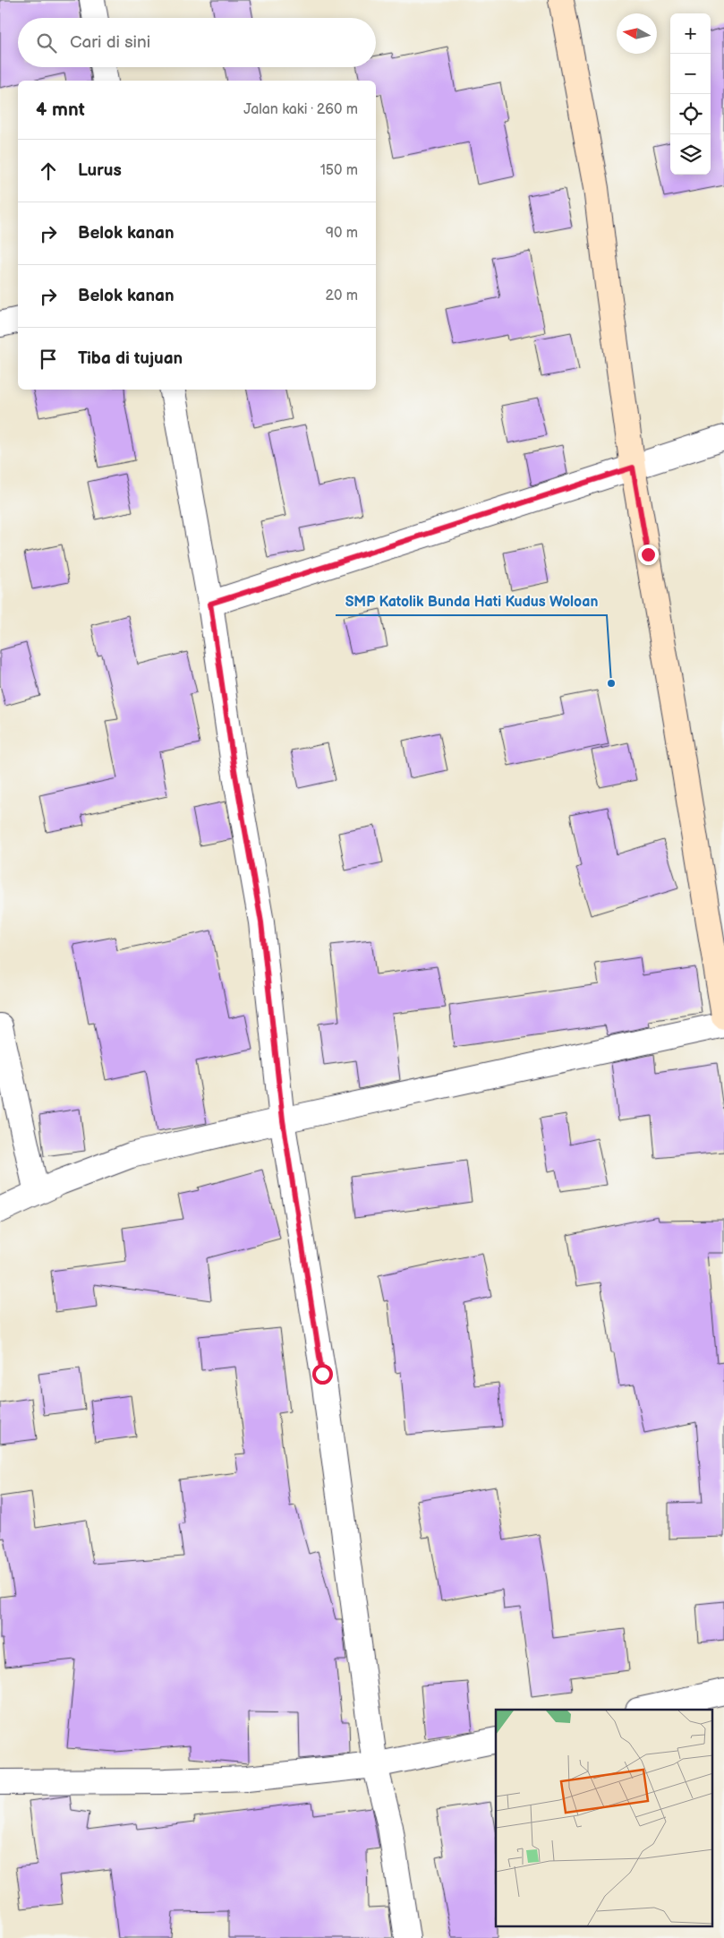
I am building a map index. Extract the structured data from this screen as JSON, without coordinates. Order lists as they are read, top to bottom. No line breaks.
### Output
{"places":["SMP Katolik Bunda Hati Kudus Woloan"],"north":"left","page":{"map_buttons":["+","−"],"search":"Cari di sini","heading":["4 mnt","Jalan kaki · 260 m"],"list":[["Lurus","150 m"],["Belok kanan","90 m"],["Belok kanan","20 m"],"Tiba di tujuan"]}}
